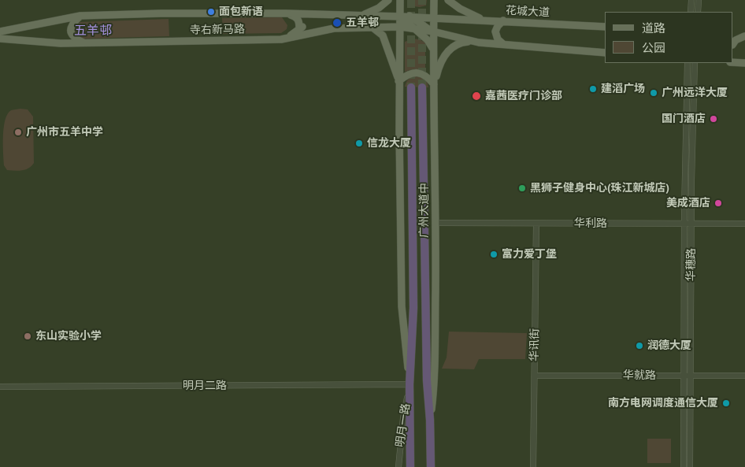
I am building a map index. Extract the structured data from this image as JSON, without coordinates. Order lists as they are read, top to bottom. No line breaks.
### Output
{"streets":{"highway":["广州大道中"],"main road":["花城大道","寺右新马路"],"street":["华利路","华穗路","华讯街","华就路","明月二路","明月一路"]},"crossings":[["花城大道","寺右新马路"],["花城大道","广州大道中"],["寺右新马路","广州大道中"],["广州大道中","华利路"],["广州大道中","明月二路"],["广州大道中","明月一路"],["华利路","华穗路"],["华利路","华讯街"],["华穗路","华就路"],["华讯街","华就路"],["明月二路","明月一路"]],"districts":["五羊邨"],"places":["面包新语","五羊邨","建滔广场","广州远洋大厦","嘉茜医疗门诊部","国门酒店","广州市五羊中学","信龙大厦","黑狮子健身中心(珠江新城店)","美成酒店","富力爱丁堡","东山实验小学","润德大厦","南方电网调度通信大厦"],"legend":["道路","公园"]}
